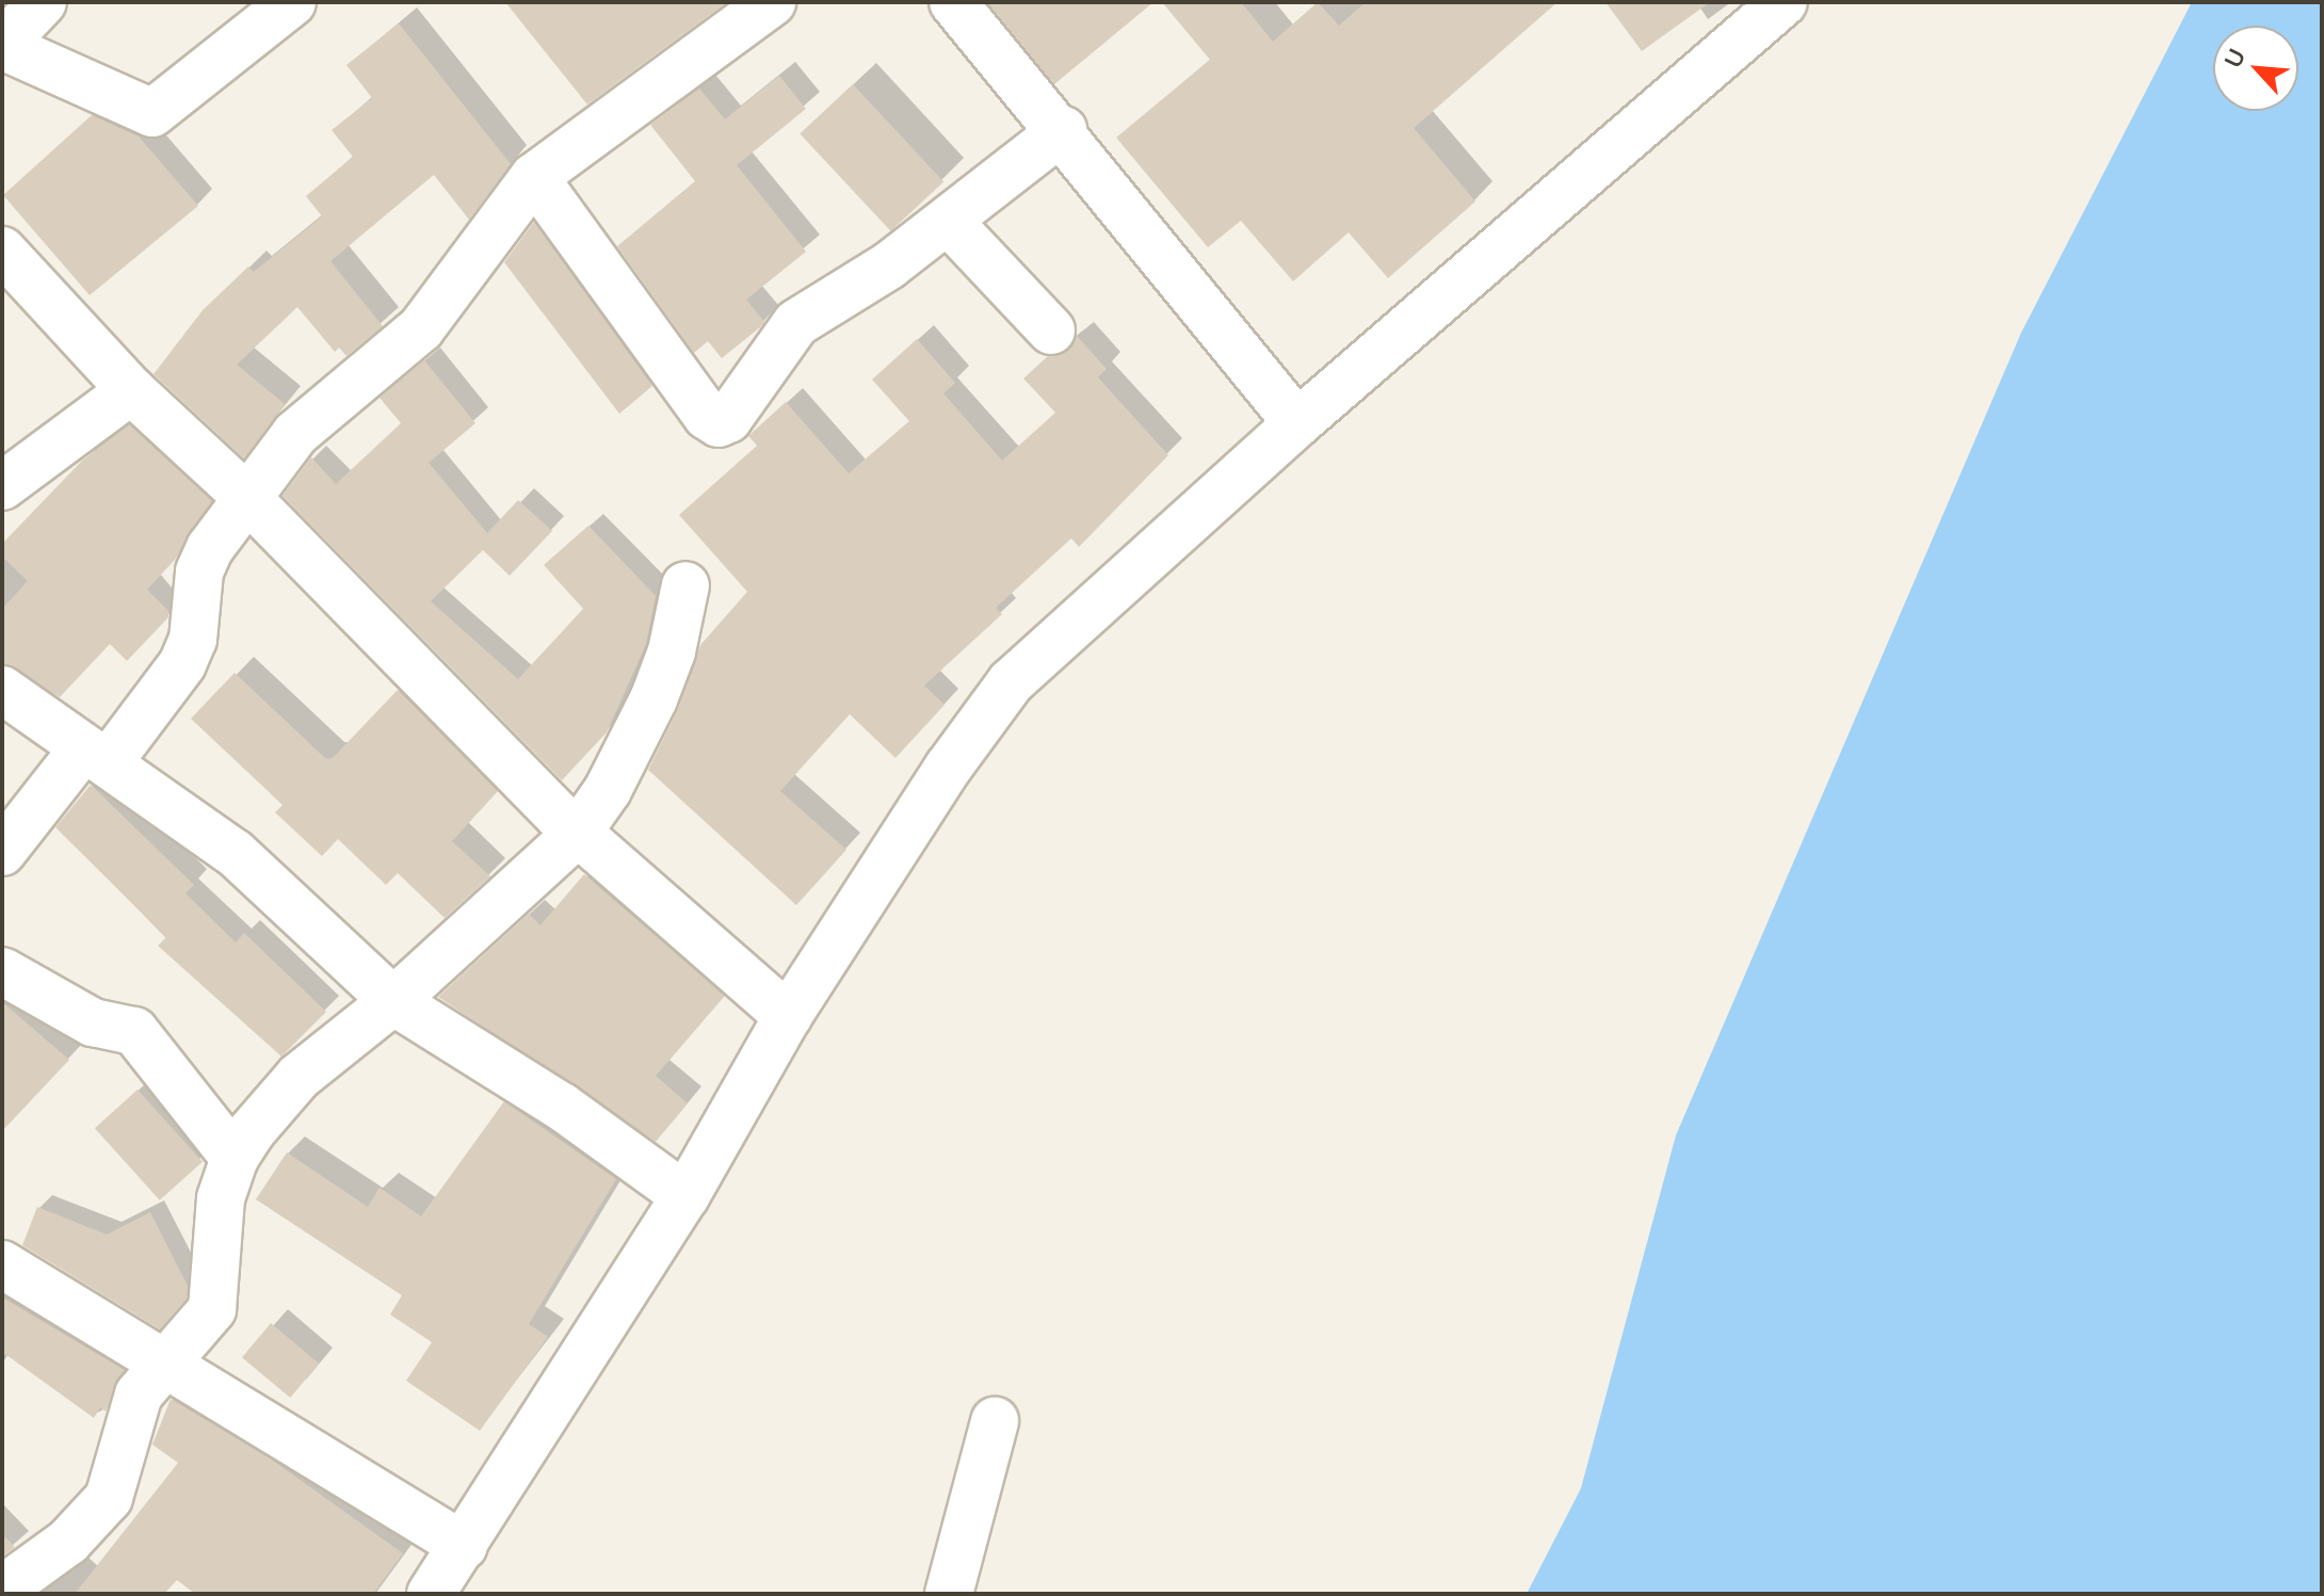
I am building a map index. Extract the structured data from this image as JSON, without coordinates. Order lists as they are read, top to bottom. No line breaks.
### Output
{"north":"top left"}
